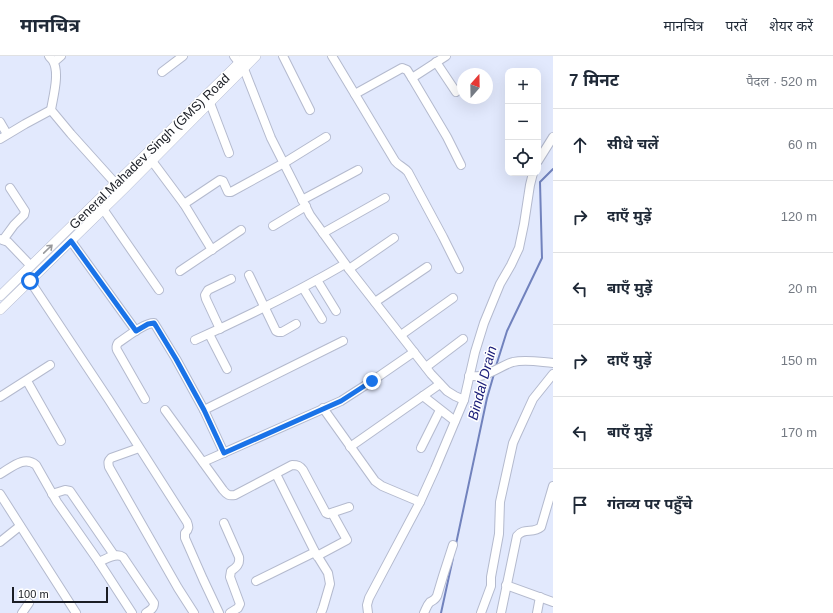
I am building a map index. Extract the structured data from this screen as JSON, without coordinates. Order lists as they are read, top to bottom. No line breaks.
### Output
{"streets":{"street":["General Mahadev Singh (GMS) Road"]},"water":["Bindal Drain"],"scale_bar":"100 m","north":"top","page":{"header":"मानचित्र","nav":["मानचित्र","परतें","शेयर करें"],"heading":["7 मिनट","पैदल · 520 m"],"map_buttons":["+","−"],"list":[["सीधे चलें","60 m"],["दाएँ मुड़ें","120 m"],["बाएँ मुड़ें","20 m"],["दाएँ मुड़ें","150 m"],["बाएँ मुड़ें","170 m"],"गंतव्य पर पहुँचे"],"scale":"100 m"}}
